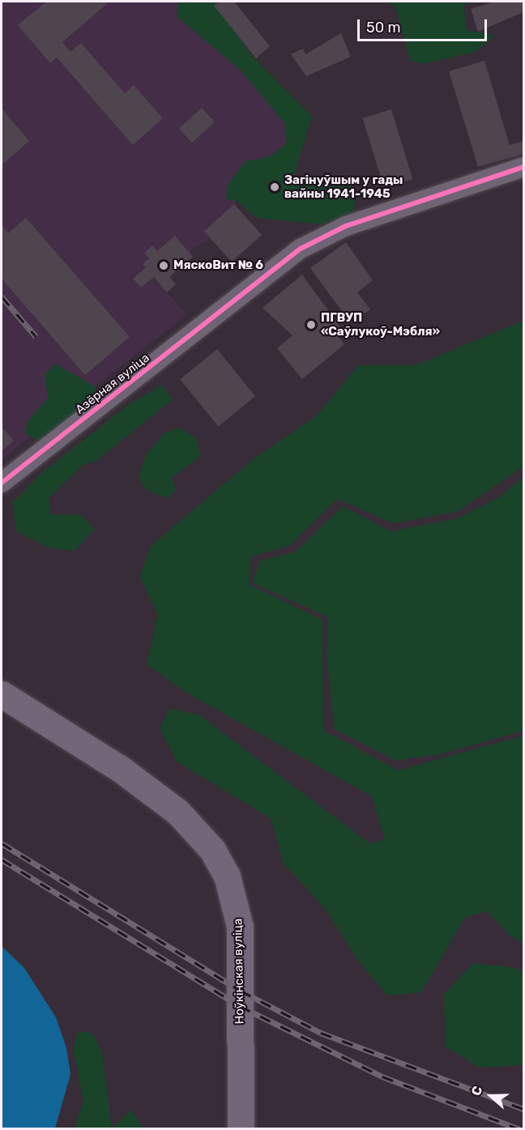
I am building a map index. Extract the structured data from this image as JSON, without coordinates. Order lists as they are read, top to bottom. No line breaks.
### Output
{"streets":{"main road":["Ноўкінская вуліца"],"street":["Азёрная вуліца"]},"places":["Загінуўшым у гады вайны 1941-1945","МяскоВит № 6","ПГВУП «Саўлукоў-Мэбля»"],"scale_bar":"50 m","north":"left"}
